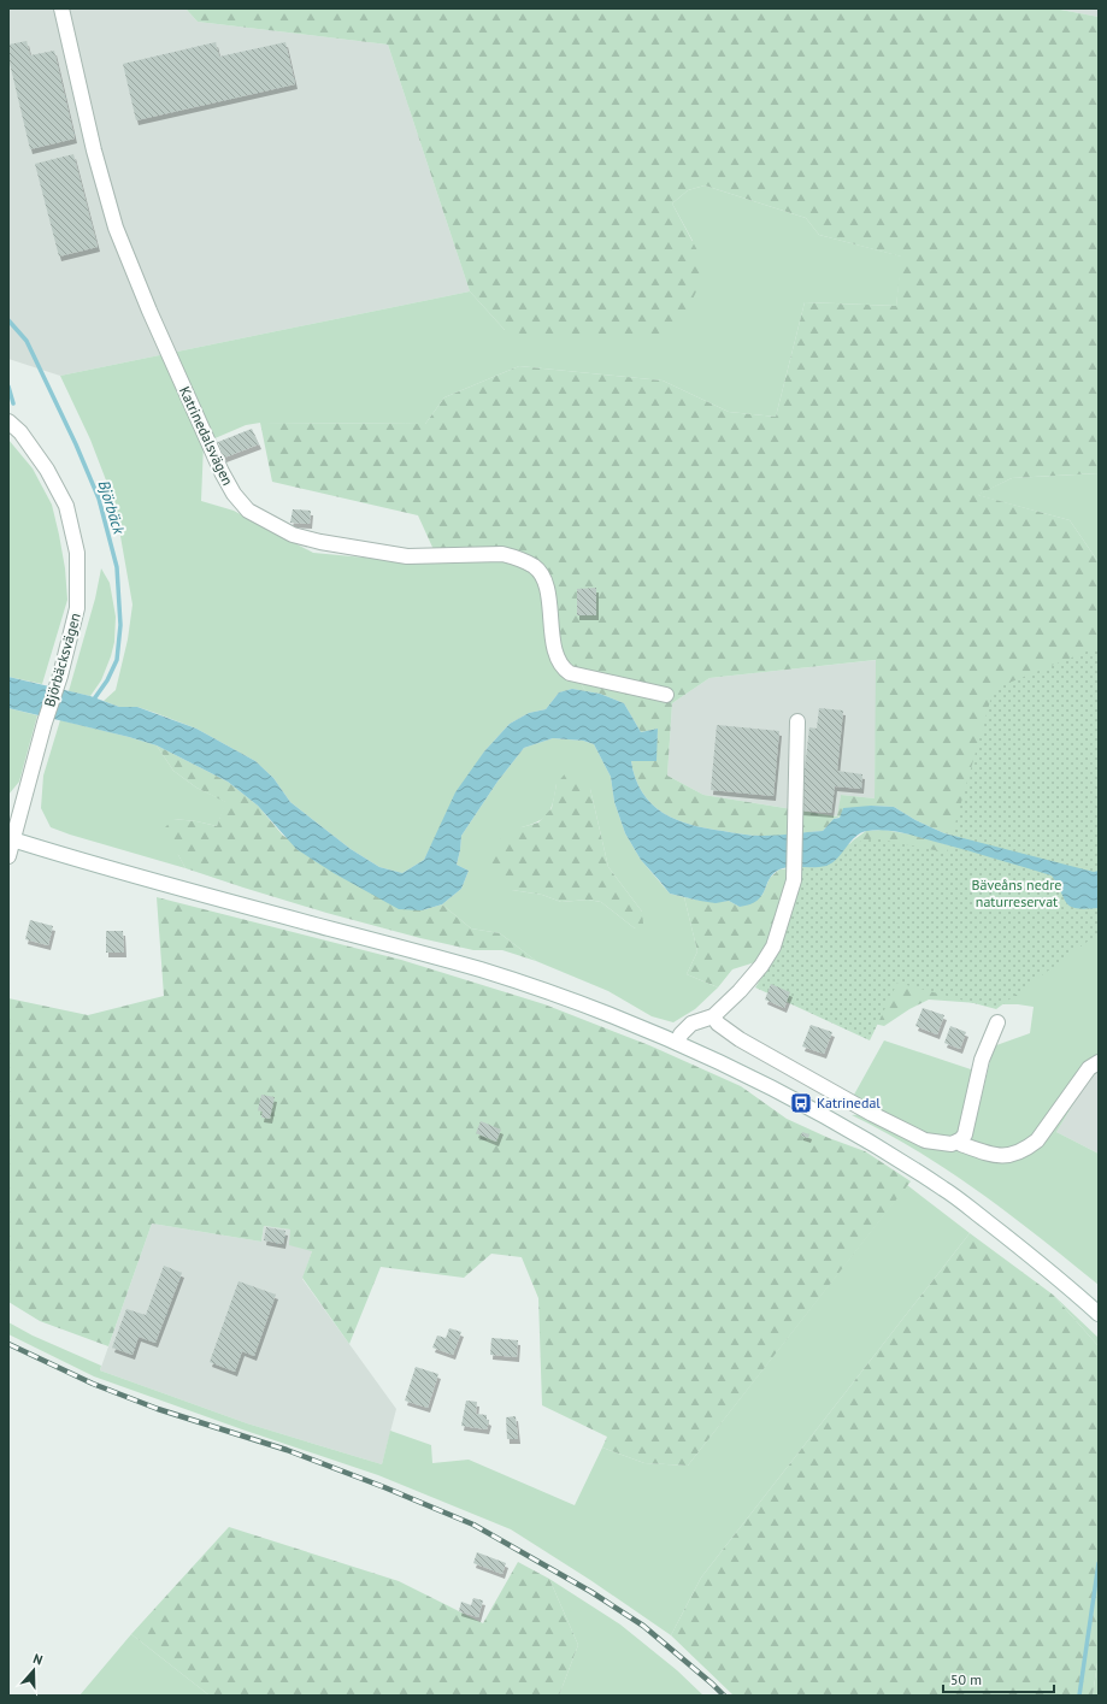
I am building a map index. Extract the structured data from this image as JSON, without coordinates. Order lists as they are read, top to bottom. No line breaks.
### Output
{"streets":{"street":["Katrinedalsvägen","Björbäcksvägen"]},"water":["Björbäck"],"parks":["Bäveåns nedre naturreservat"],"places":{"bus stop":["Katrinedal"]},"scale_bar":"50 m","north":"top"}
